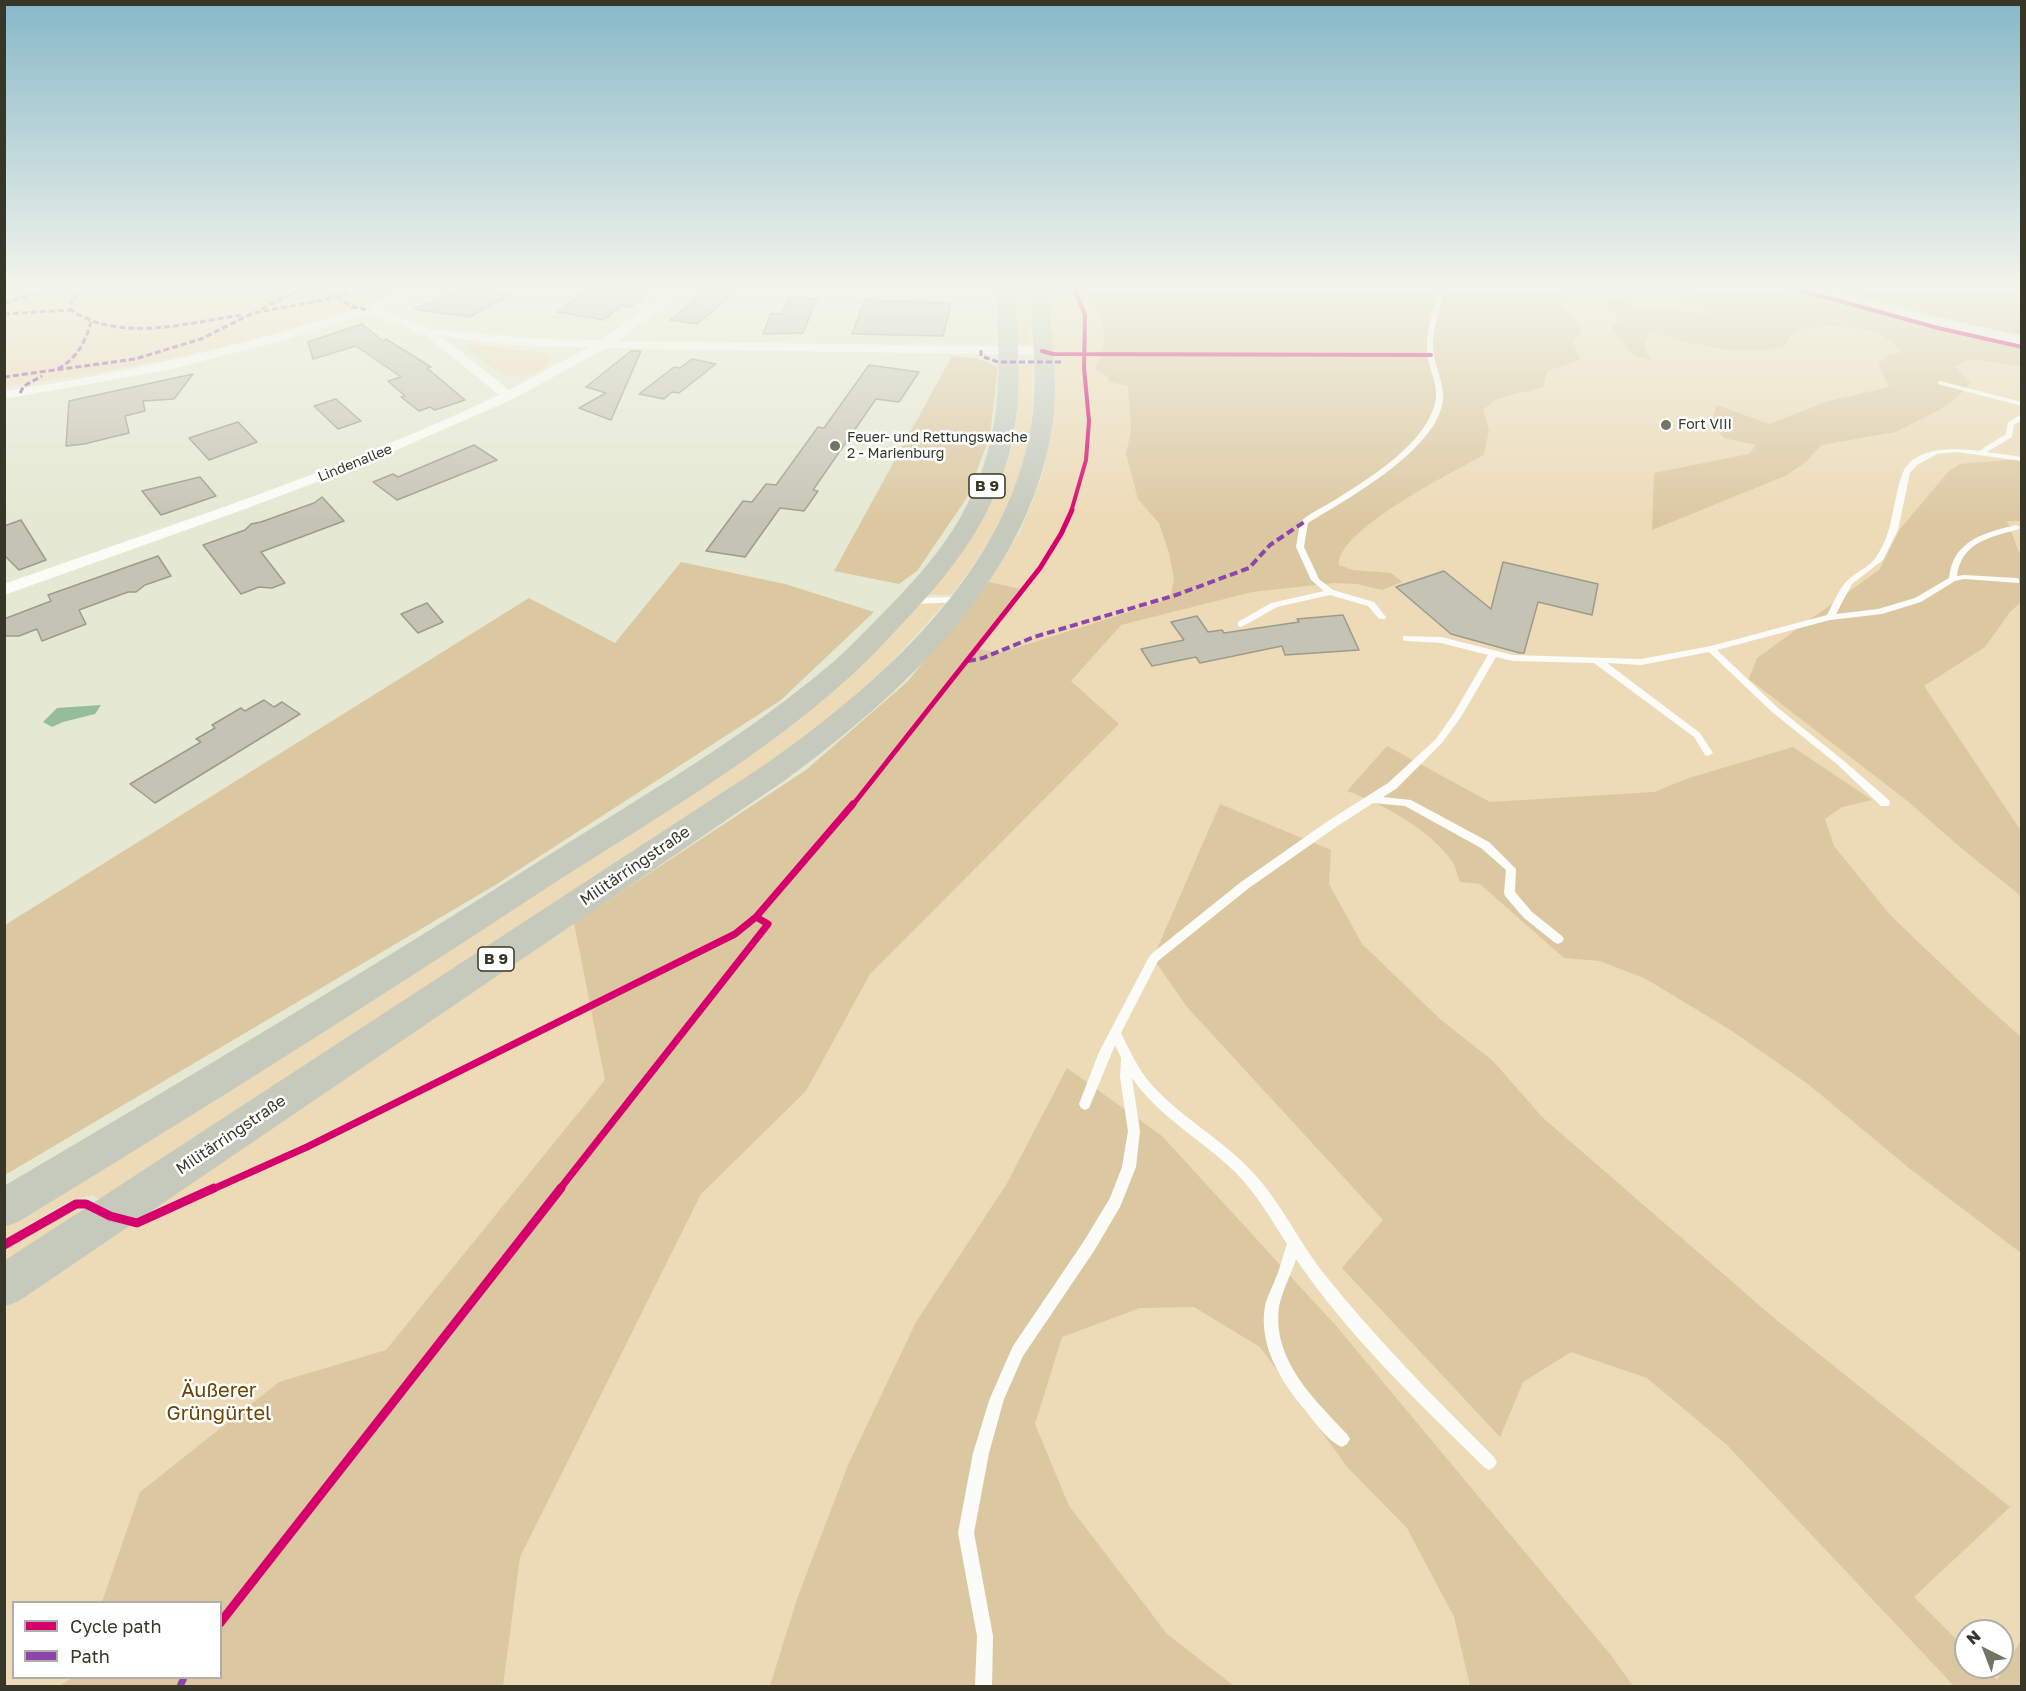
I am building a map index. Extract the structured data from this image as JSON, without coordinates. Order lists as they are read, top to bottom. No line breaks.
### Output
{"streets":{"main road":["B 9","Militärringstraße"],"street":["Lindenallee"]},"parks":["Äußerer Grüngürtel"],"places":["Fort VIII","Feuer- und Rettungswache 2 - Marienburg"],"legend":["Cycle path","Path"],"north":"top left"}
